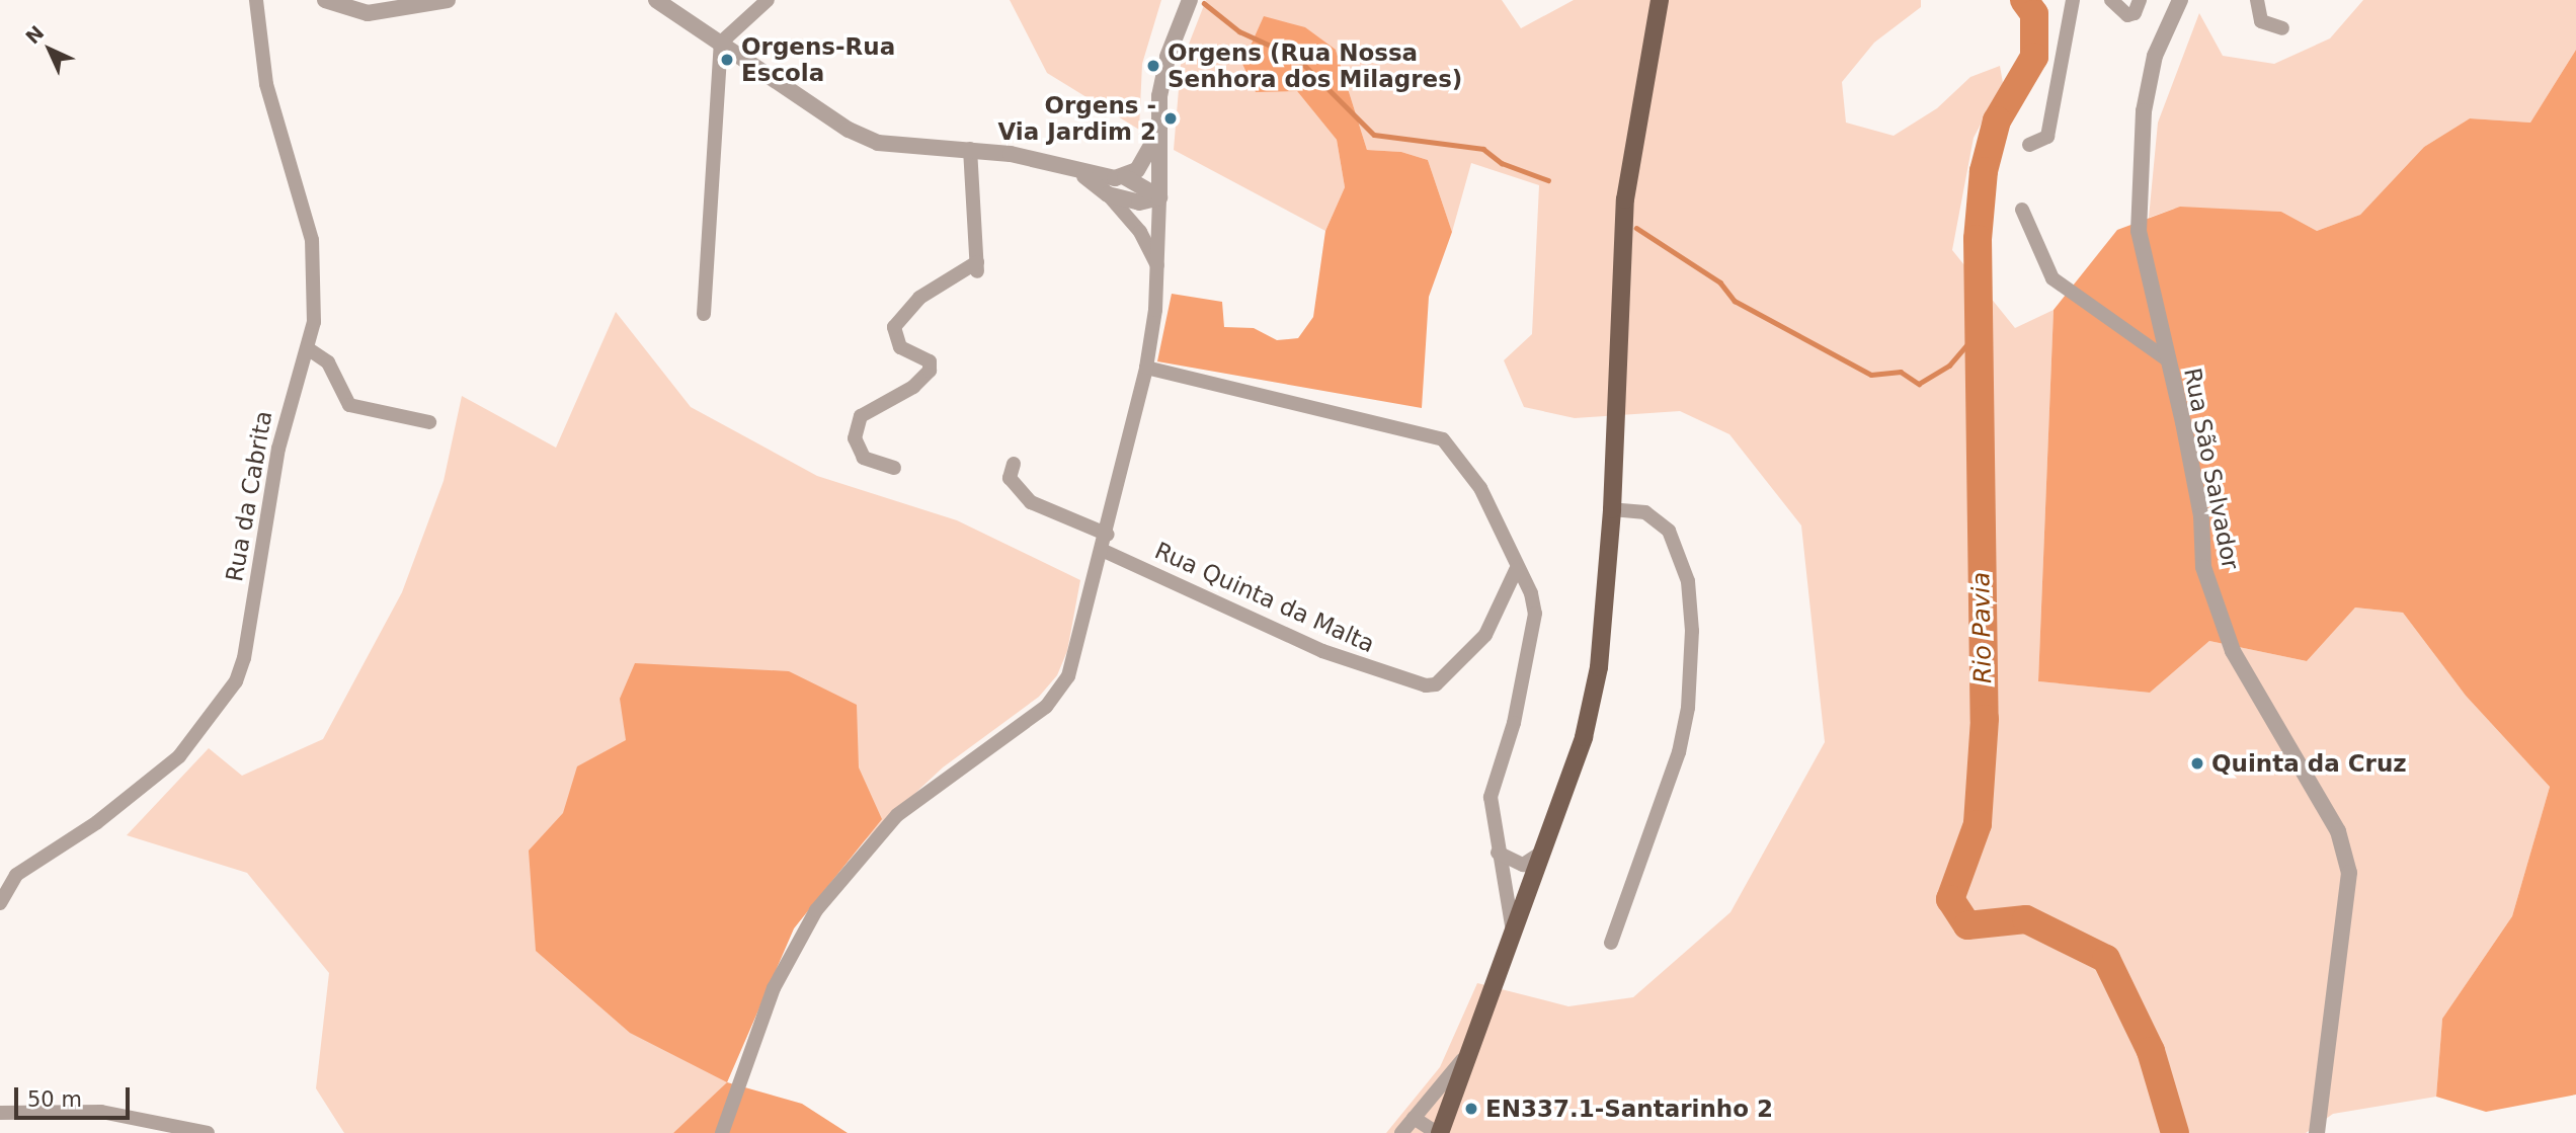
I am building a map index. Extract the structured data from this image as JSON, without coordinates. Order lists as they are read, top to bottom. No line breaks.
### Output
{"streets":{"street":["Rua São Salvador","Rua da Cabrita","Rua Quinta da Malta"]},"water":["Rio Pavia"],"places":["Orgens-Rua Escola","Orgens (Rua Nossa Senhora dos Milagres)","Orgens - Via Jardim 2","Quinta da Cruz","EN337.1-Santarinho 2"],"scale_bar":"50 m","north":"top left"}
